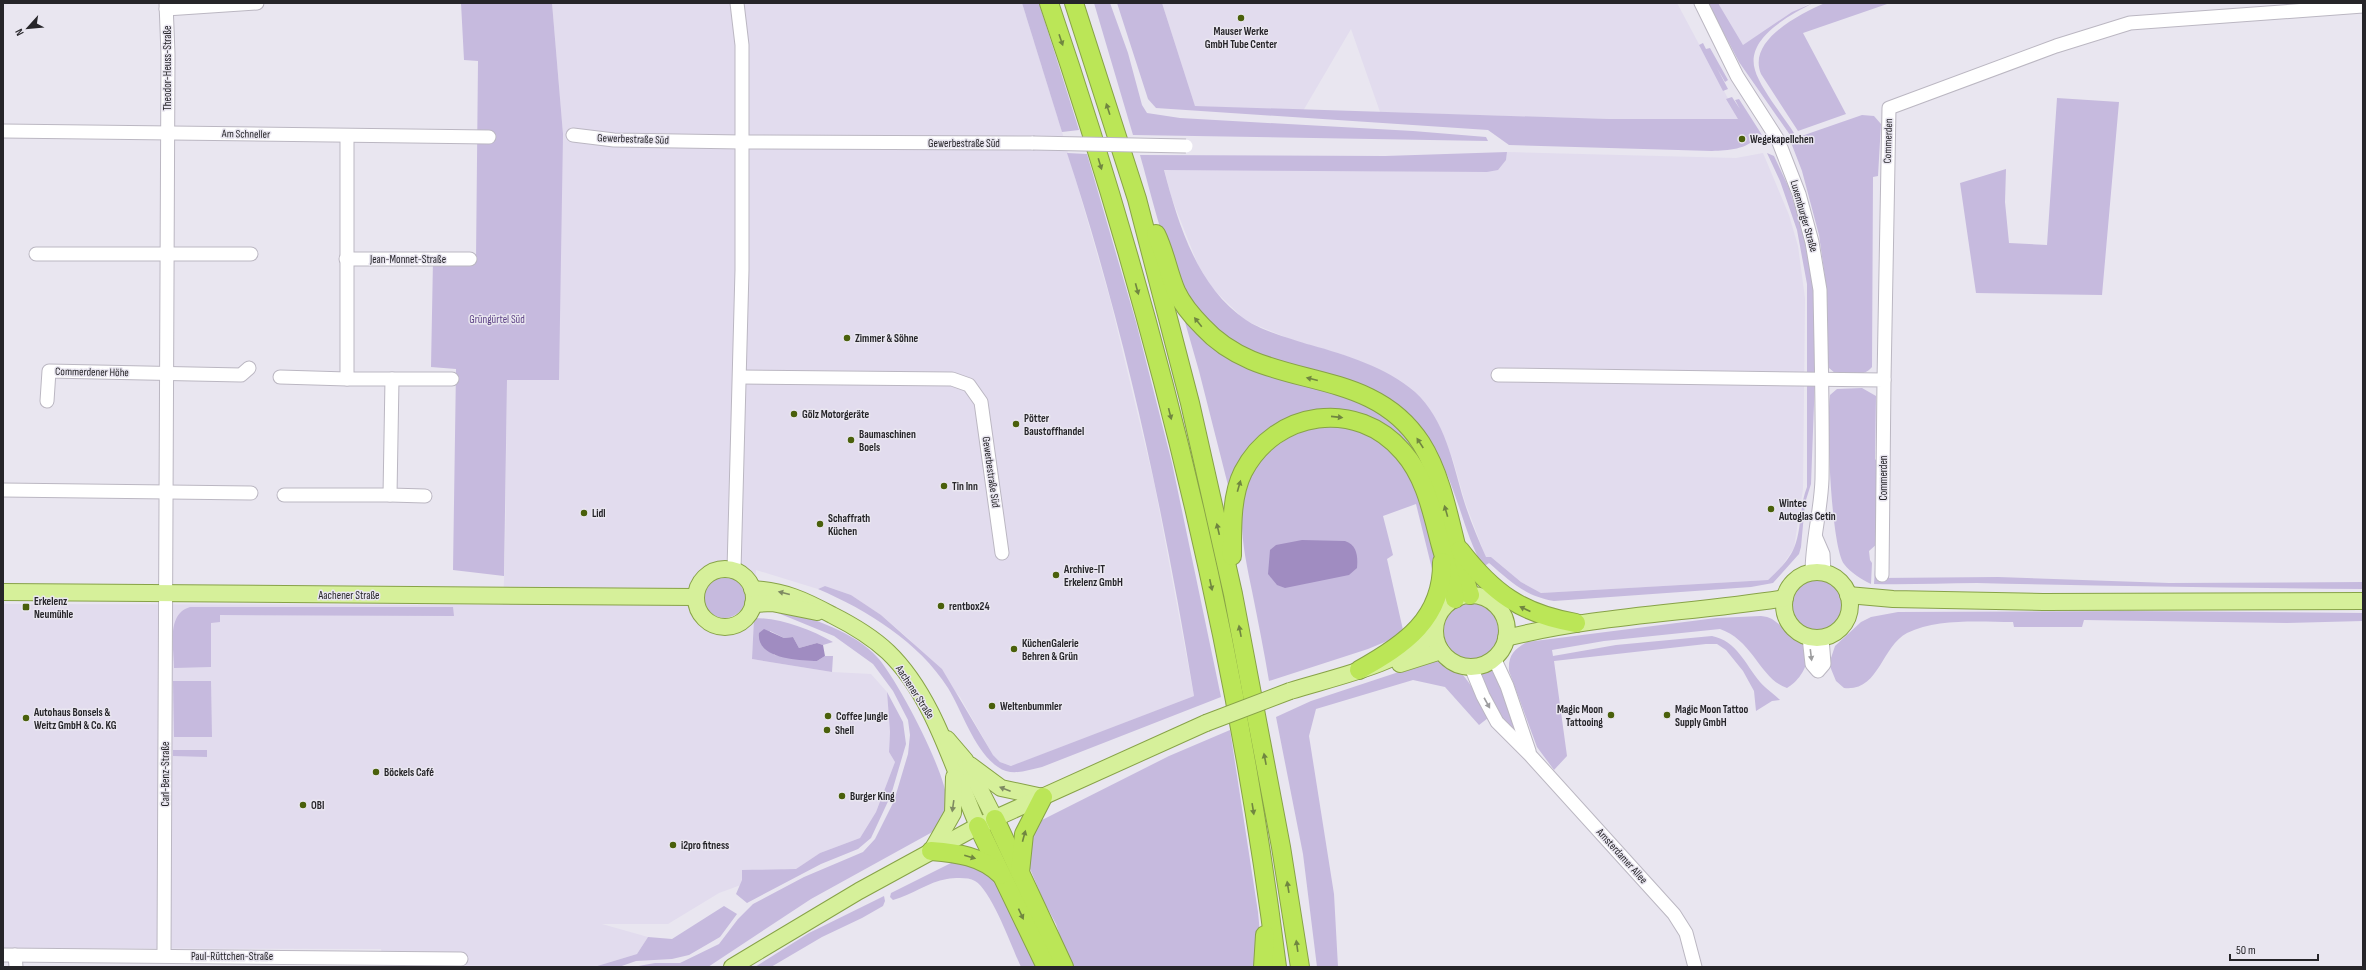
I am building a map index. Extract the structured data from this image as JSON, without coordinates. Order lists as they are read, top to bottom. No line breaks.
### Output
{"streets":{"main road":["Aachener Straße"],"street":["Theodor-Heuss-Straße","Am Schneller","Gewerbestraße Süd","Commerden","Luxemburger Straße","Jean-Monnet-Straße","Commerdener Höhe","Carl-Benz-Straße","Amsterdamer Allee","Paul-Rüttchen-Straße"]},"crossings":[["Theodor-Heuss-Straße","Am Schneller"],["Aachener Straße","Carl-Benz-Straße"],["Carl-Benz-Straße","Paul-Rüttchen-Straße"]],"parks":["Grüngürtel Süd"],"places":{"other":["Mauser Werke GmbH Tube Center","Wegekapellchen","Zimmer & Söhne","Gölz Motorgeräte","Pötter Baustoffhandel","Baumaschinen Boels","Tin Inn","Wintec Autoglas Cetin","Lidl","Schaffrath Küchen","Archive-IT Erkelenz GmbH","rentbox24","KüchenGalerie Behren & Grün","Weltenbummler","Magic Moon Tattooing","Magic Moon Tattoo Supply GmbH","Coffee Jungle","Autohaus Bonsels & Weitz GmbH & Co. KG","Shell","Böckels Café","Burger King","OBI","i2pro fitness"],"transit":["Erkelenz Neumühle"]},"scale_bar":"50 m","north":"bottom left"}
